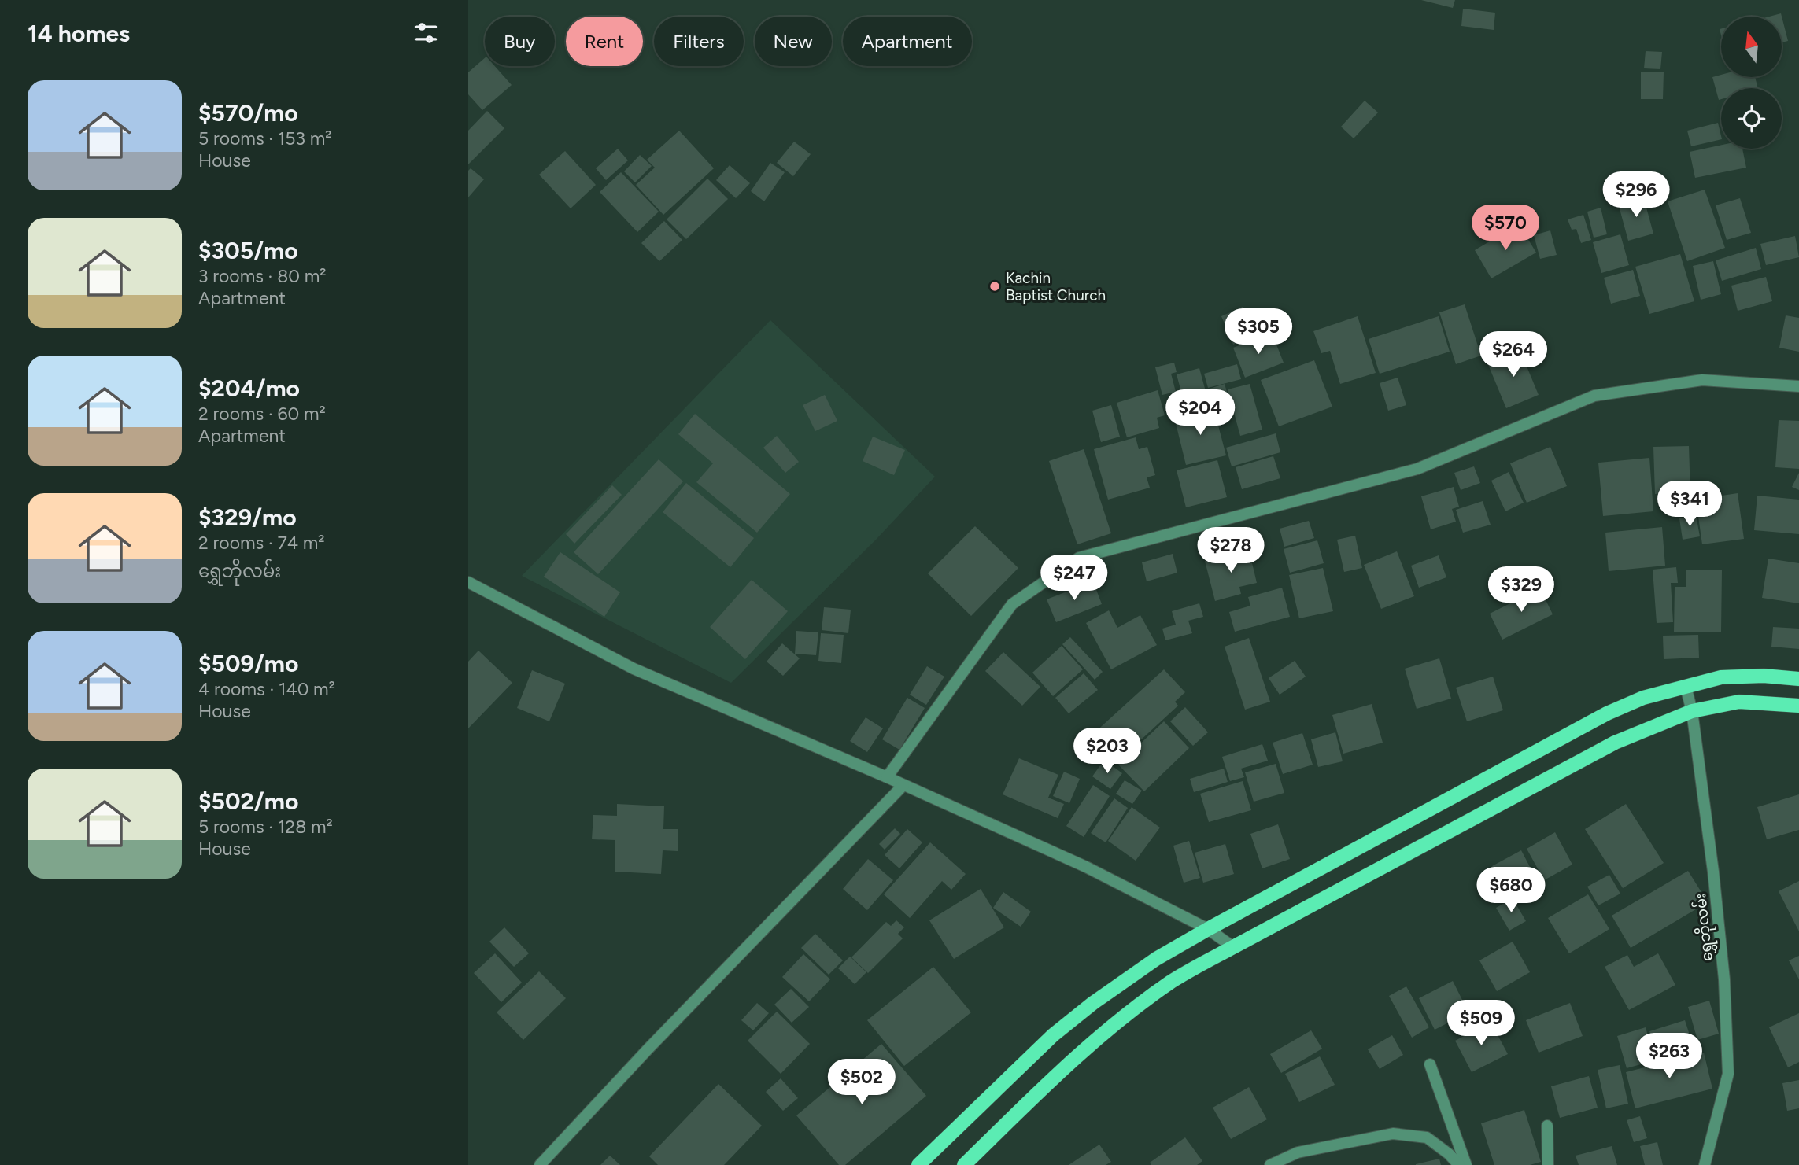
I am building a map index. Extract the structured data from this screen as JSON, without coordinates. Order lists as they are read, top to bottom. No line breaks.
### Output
{"streets":{"street":["ရွှေဘိုလမ်း"]},"places":["Kachin Baptist Church"],"north":"top","page":{"heading":"14 homes","chip":["Buy","Rent","Filters","New","Apartment"],"list":[{"name":"$570/mo","note":"5 rooms · 153 m² · House"},{"name":"$305/mo","note":"3 rooms · 80 m² · Apartment"},{"name":"$204/mo","note":"2 rooms · 60 m² · Apartment"},{"name":"$329/mo","note":"2 rooms · 74 m² · ရွှေဘိုလမ်း"},{"name":"$509/mo","note":"4 rooms · 140 m² · House"},{"name":"$502/mo","note":"5 rooms · 128 m² · House"}],"price":["$296","$570","$305","$264","$204","$341","$278","$247","$329","$203","$680","$509","$263","$502"]}}
